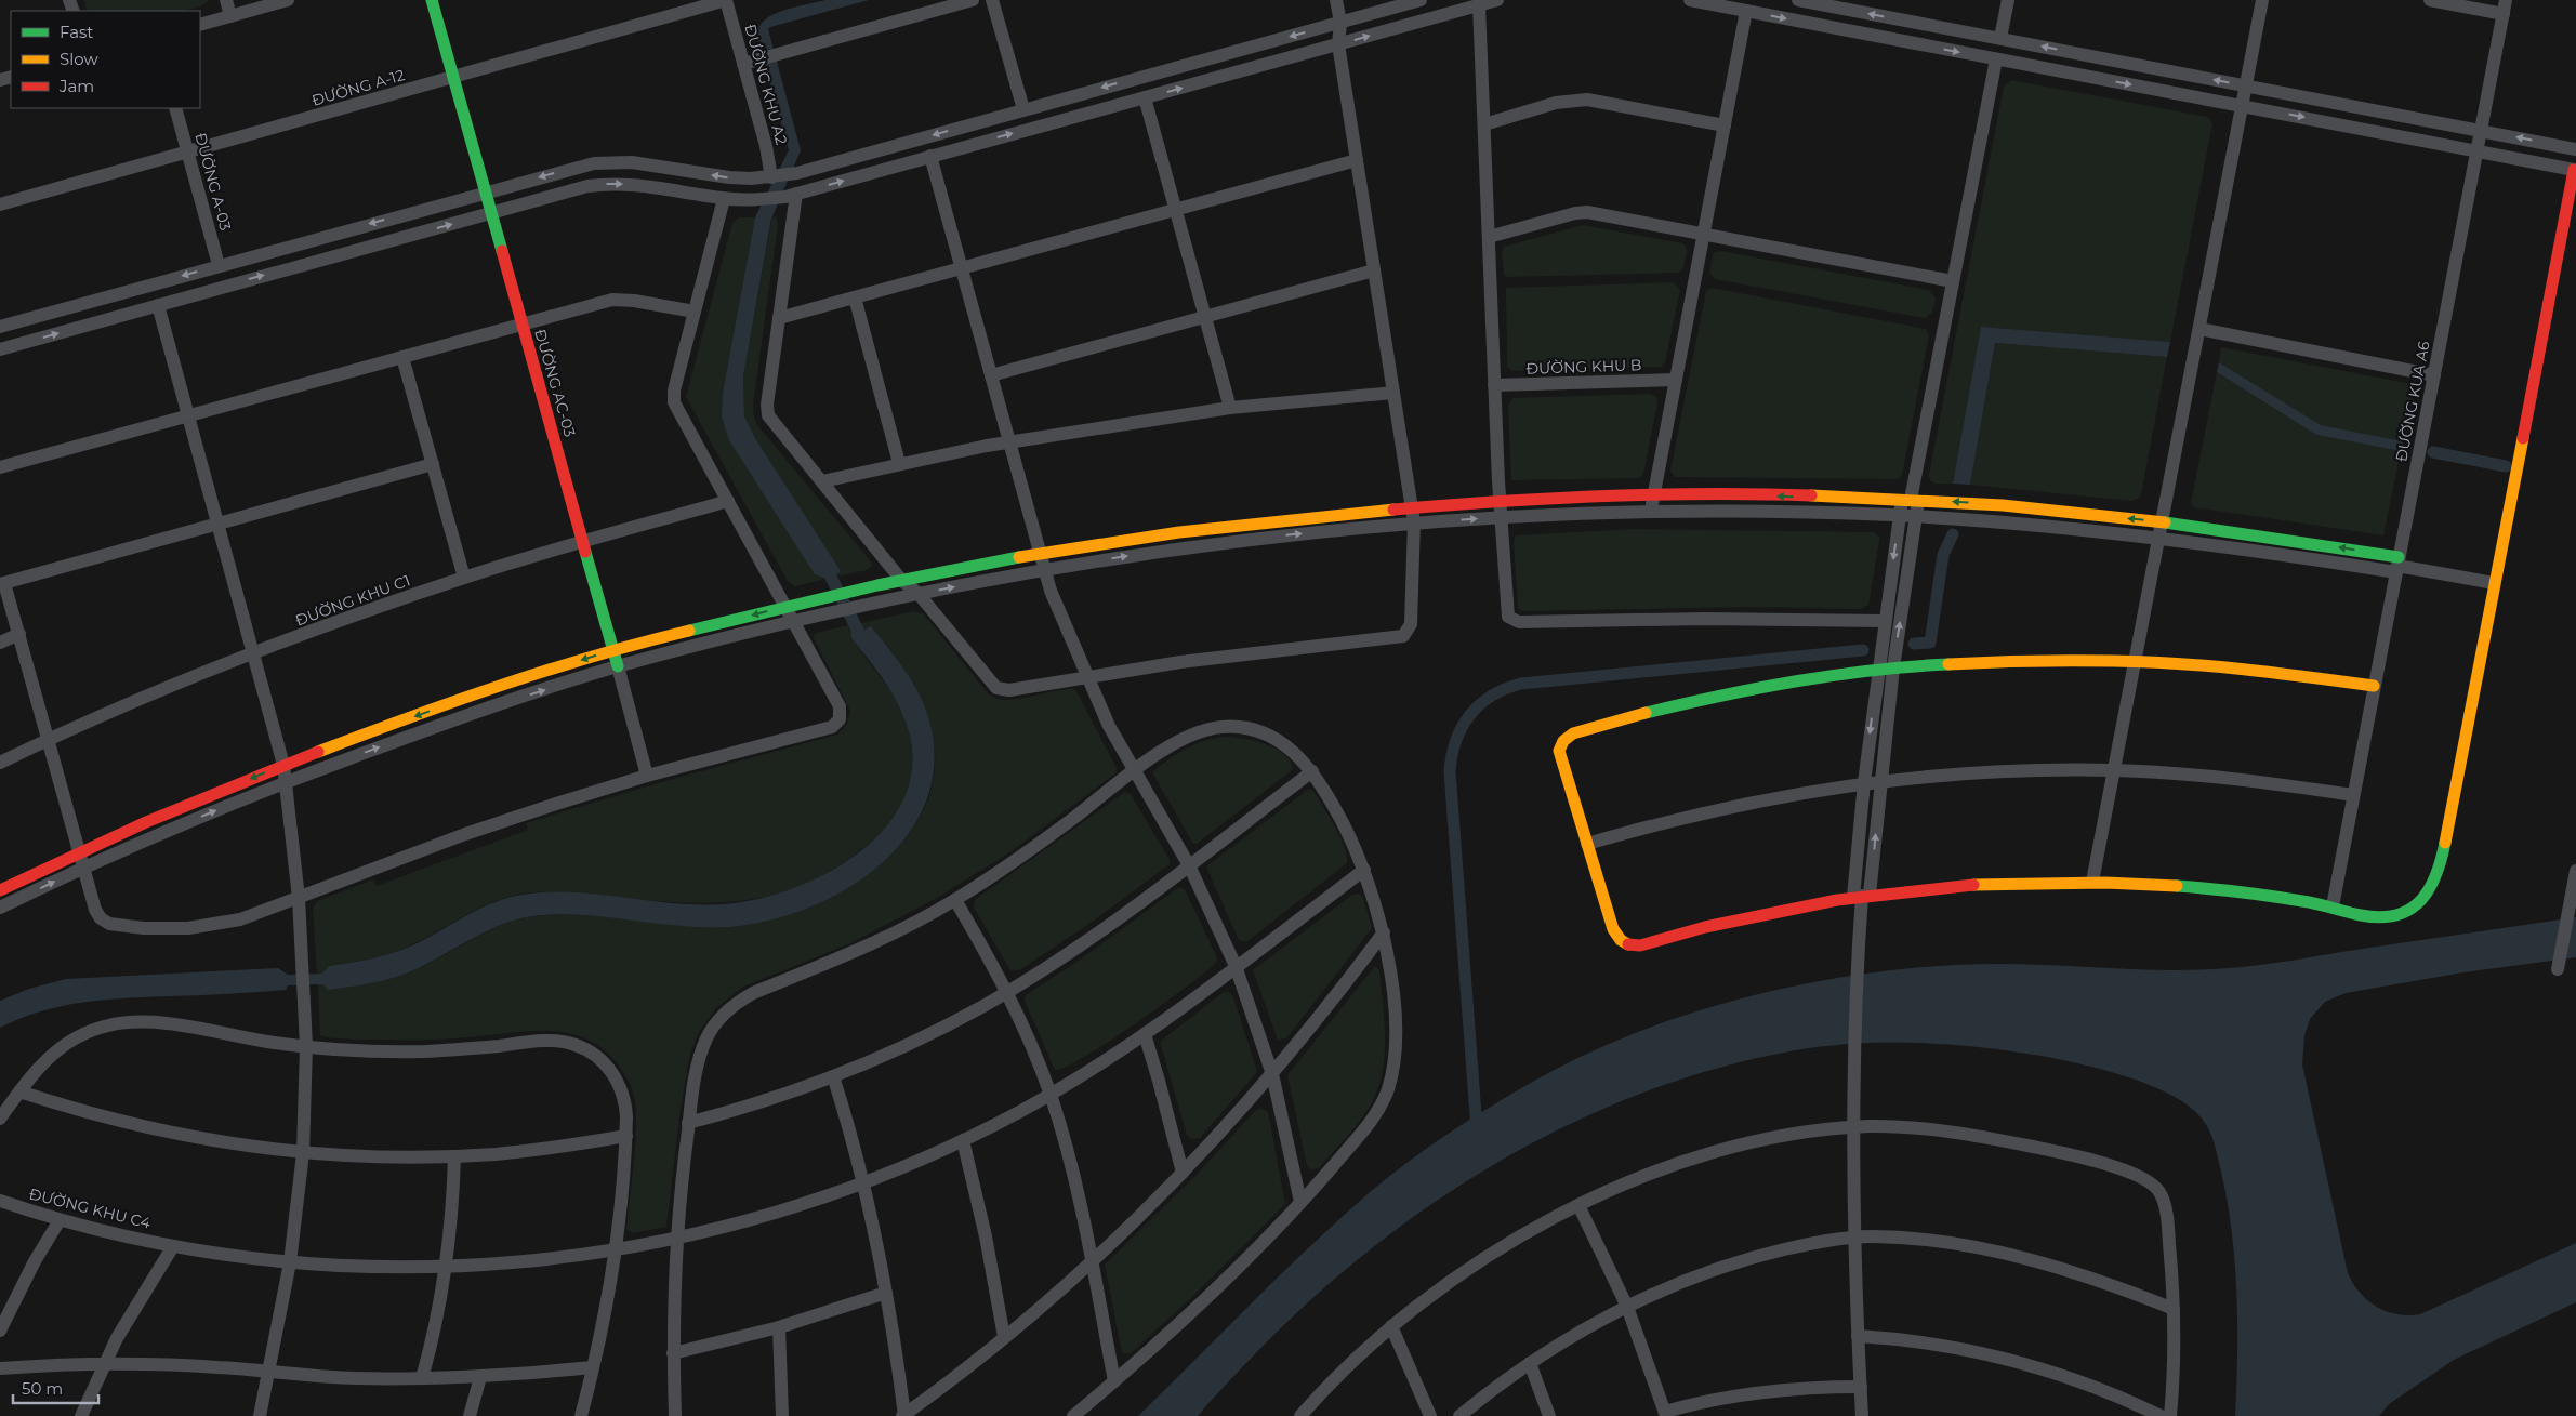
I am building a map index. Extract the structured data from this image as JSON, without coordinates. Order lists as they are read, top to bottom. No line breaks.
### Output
{"streets":{"street":["ĐƯỜNG KHU A2","ĐƯỜNG A-12","ĐƯỜNG A-03","ĐƯỜNG KHU B","ĐƯỜNG AC-03","ĐƯỜNG KUA A6","ĐƯỜNG KHU C1","ĐƯỜNG KHU C4"]},"crossings":[["ĐƯỜNG KHU A2","ĐƯỜNG A-12"],["ĐƯỜNG A-12","ĐƯỜNG A-03"],["ĐƯỜNG A-12","ĐƯỜNG AC-03"],["ĐƯỜNG AC-03","ĐƯỜNG KHU C1"]],"legend":["Fast","Slow","Jam"],"scale_bar":"50 m"}
